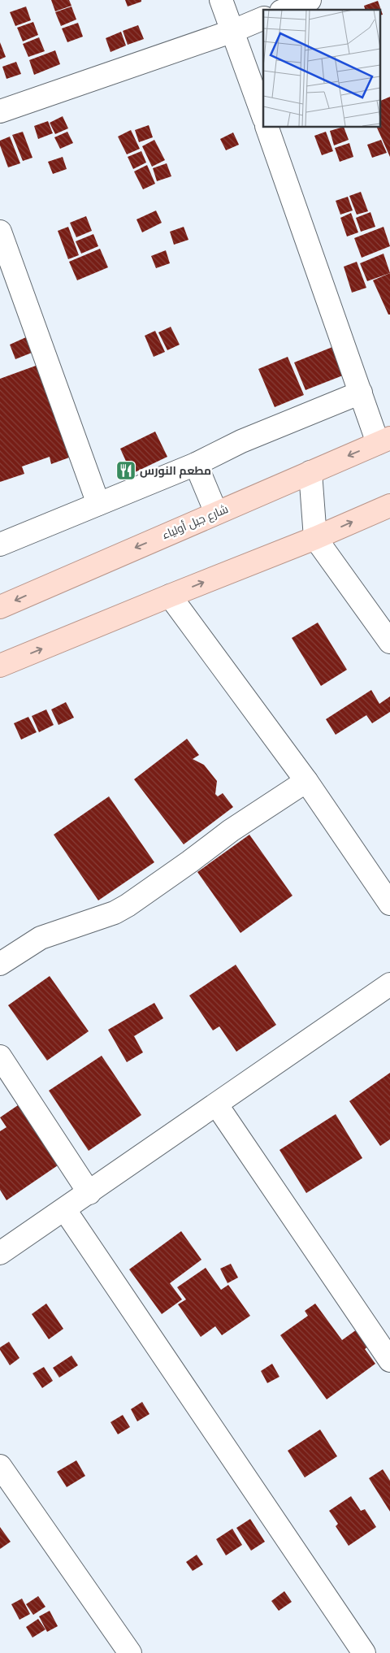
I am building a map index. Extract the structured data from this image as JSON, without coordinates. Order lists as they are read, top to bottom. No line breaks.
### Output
{"streets":{"main road":["شارع جبل أولياء"]},"places":{"restaurant":["مطعم النورس"]}}
